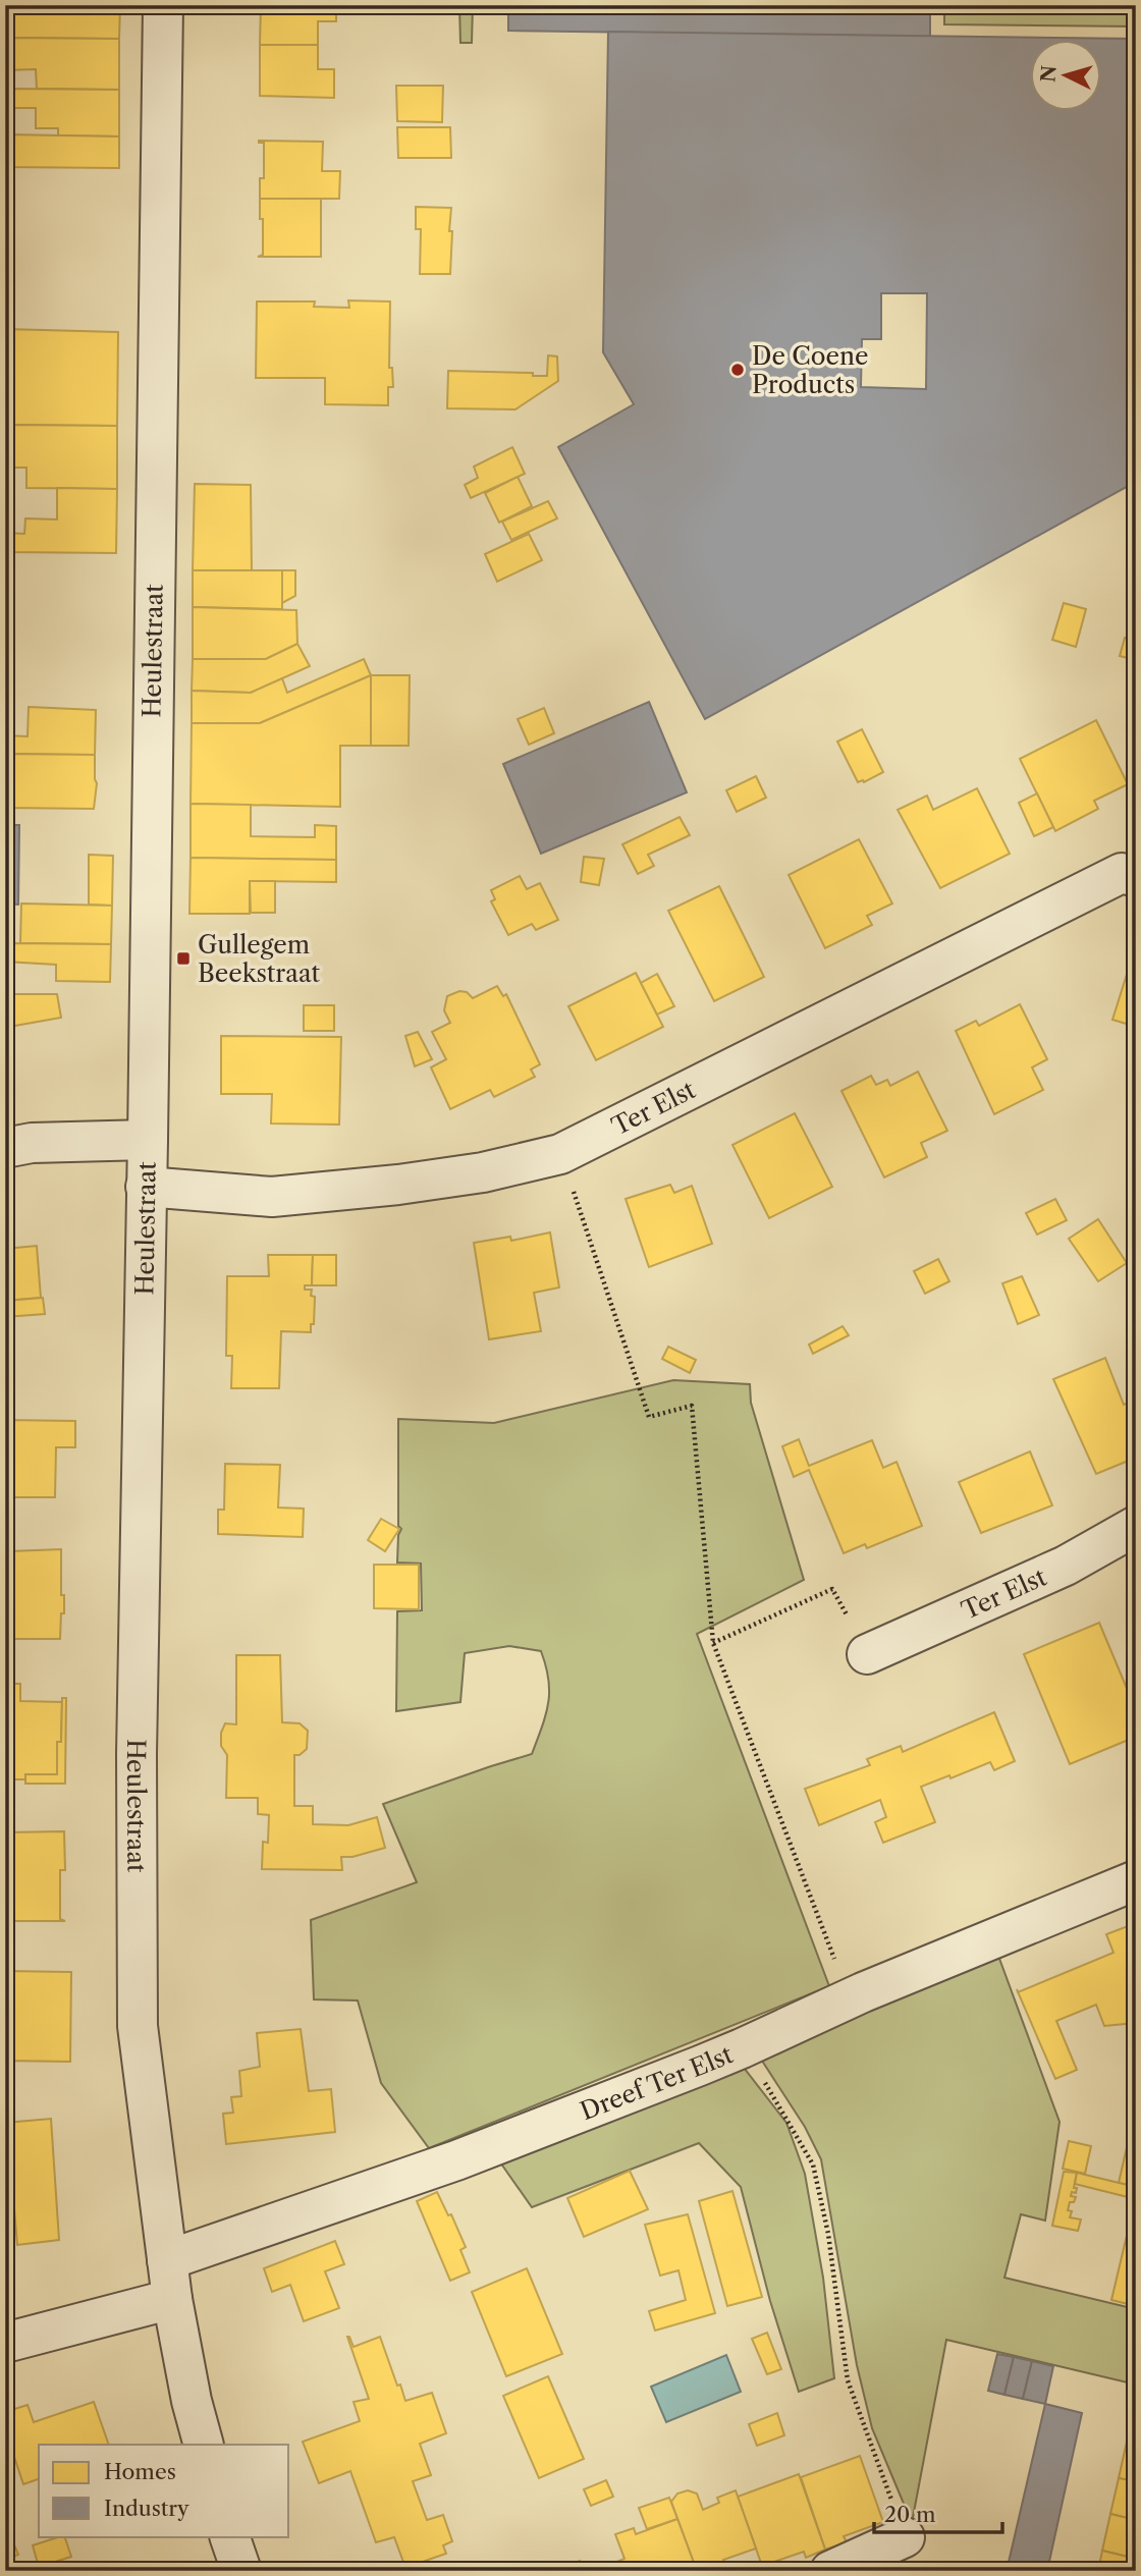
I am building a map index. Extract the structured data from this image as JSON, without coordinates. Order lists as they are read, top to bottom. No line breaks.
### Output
{"streets":{"street":["Heulestraat","Ter Elst","Dreef Ter Elst"]},"crossings":[["Heulestraat","Ter Elst"],["Heulestraat","Dreef Ter Elst"]],"places":{"other":["De Coene Products"],"transit":["Gullegem Beekstraat"]},"legend":["Homes","Industry"],"scale_bar":"20 m","north":"left"}
